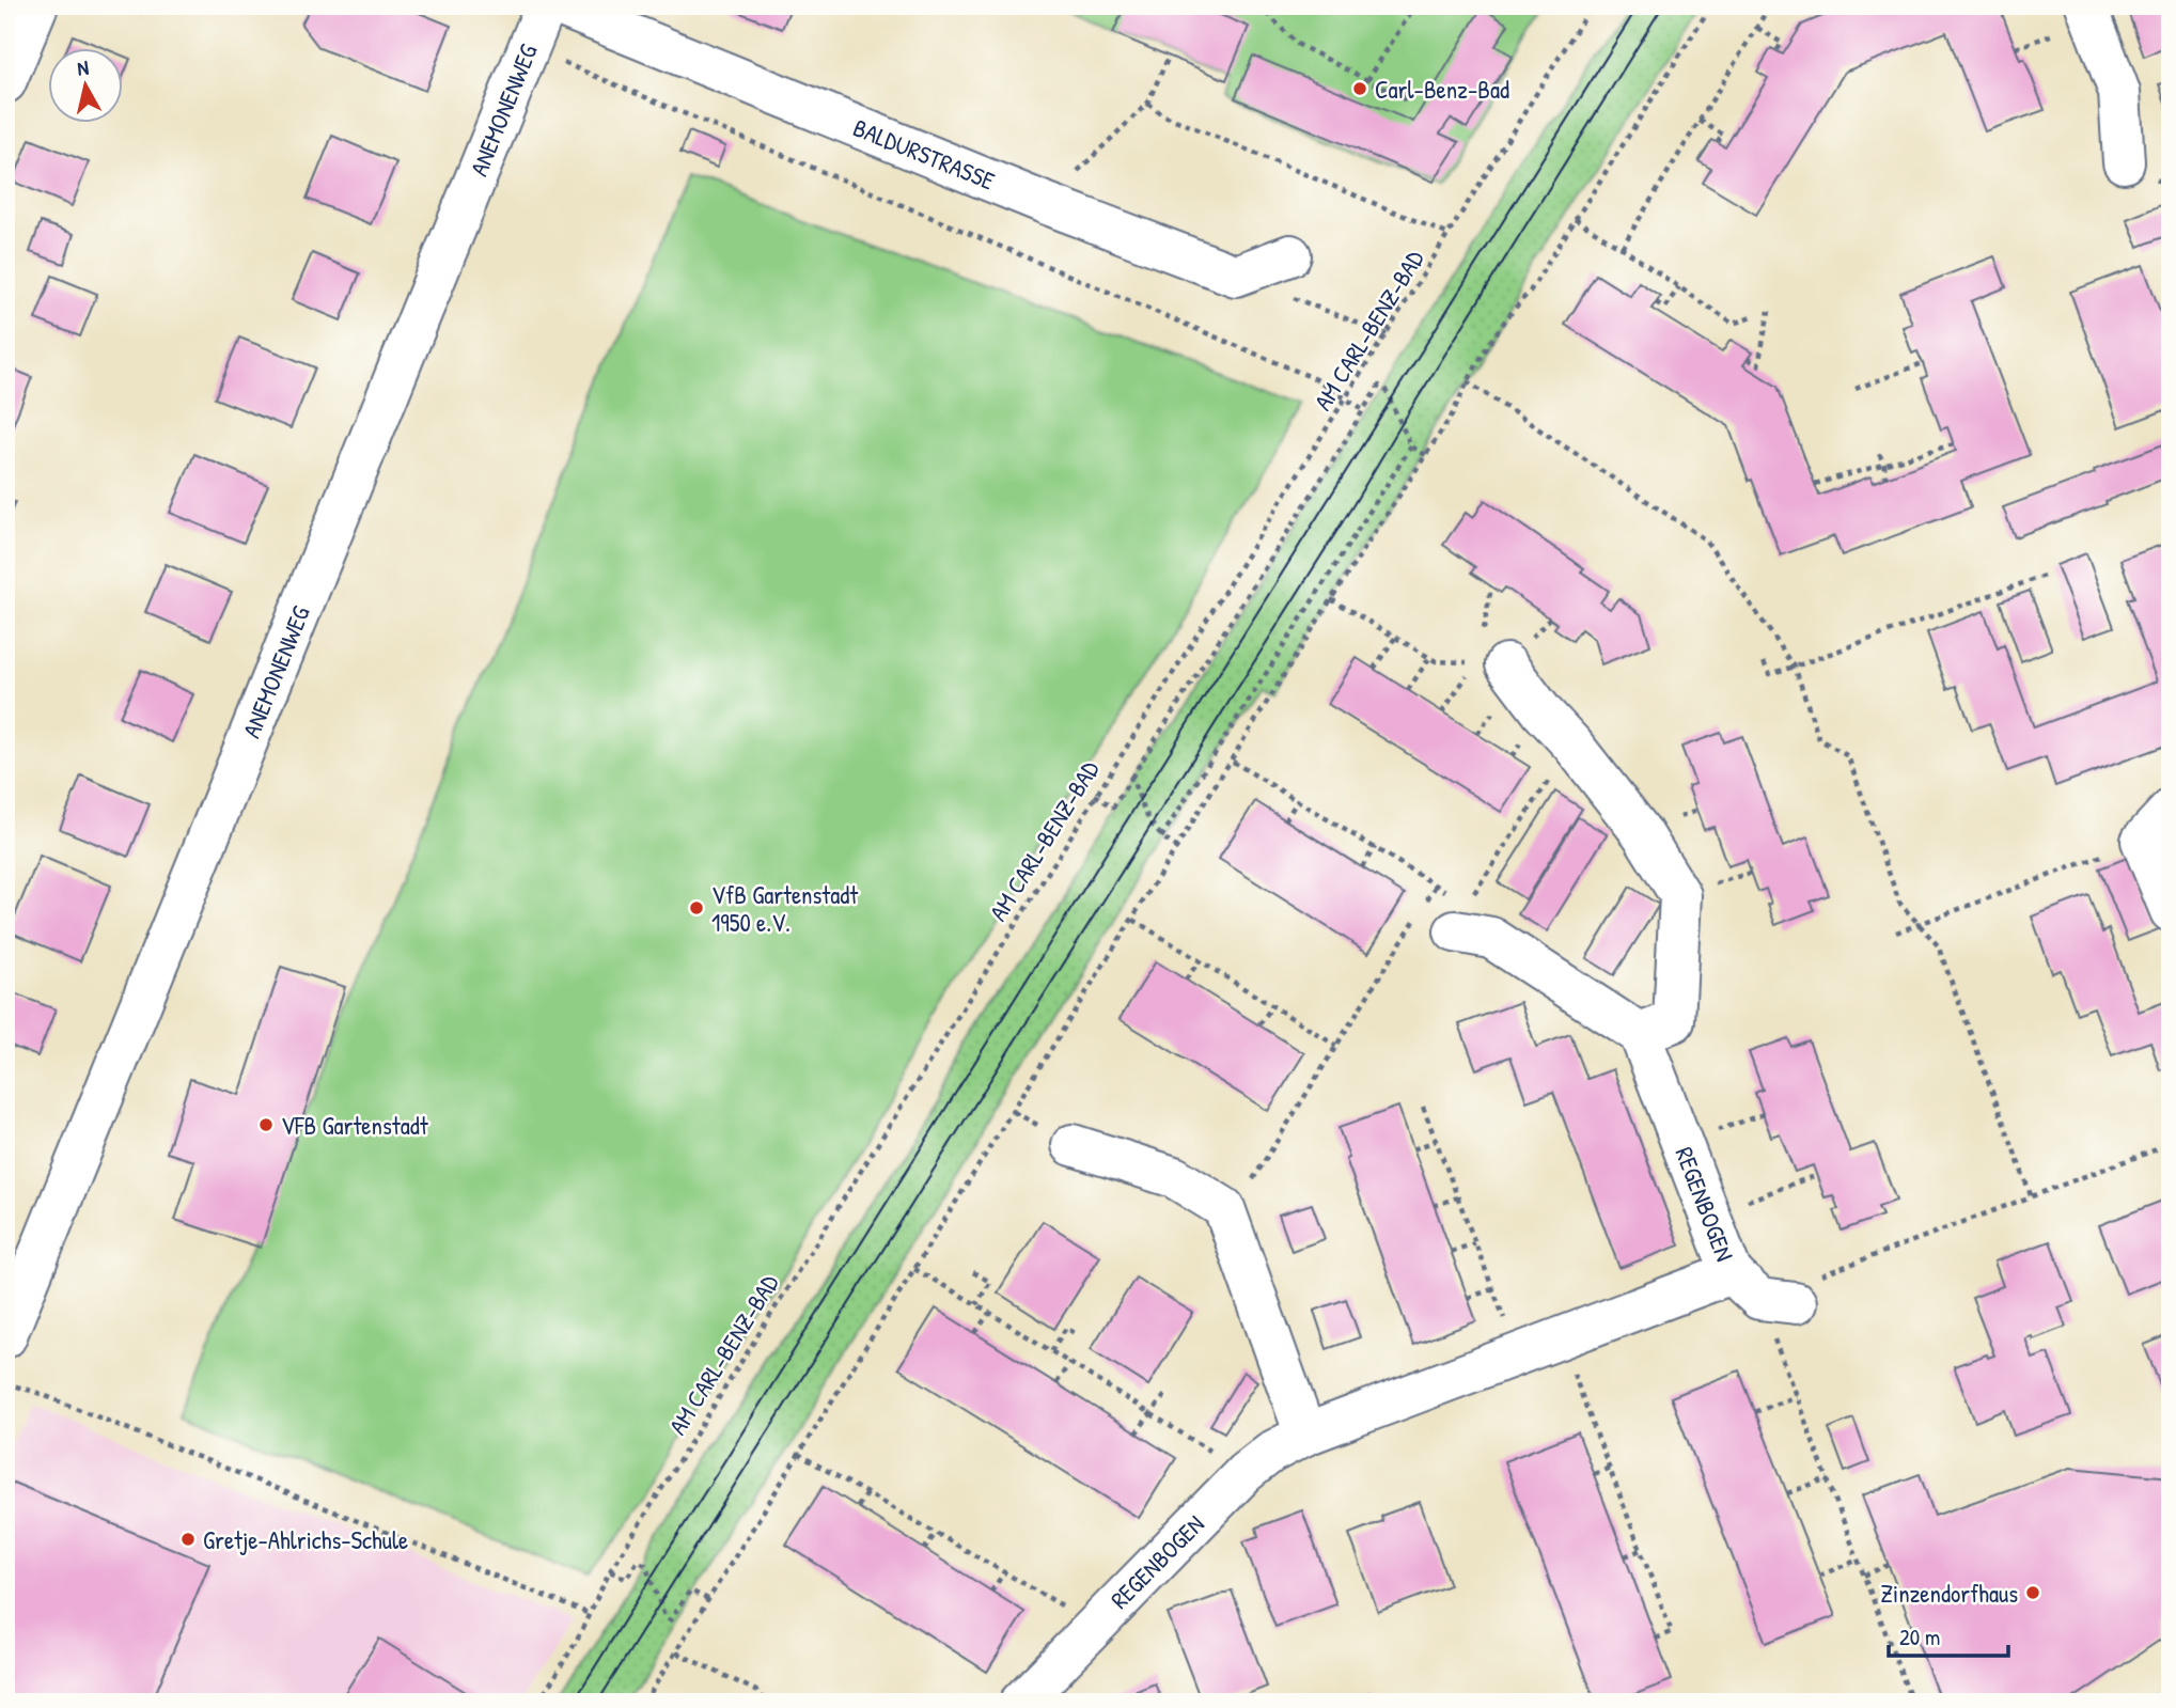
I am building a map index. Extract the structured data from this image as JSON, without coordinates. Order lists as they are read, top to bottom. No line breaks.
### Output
{"streets":{"street":["ANEMONENWEG","BALDURSTRASSE","REGENBOGEN"],"path":["AM CARL-BENZ-BAD"]},"places":["Carl-Benz-Bad","VfB Gartenstadt 1950 e.V.","VFB Gartenstadt","Gretje-Ahlrichs-Schule","Zinzendorfhaus"],"scale_bar":"20 m","north":"top"}
